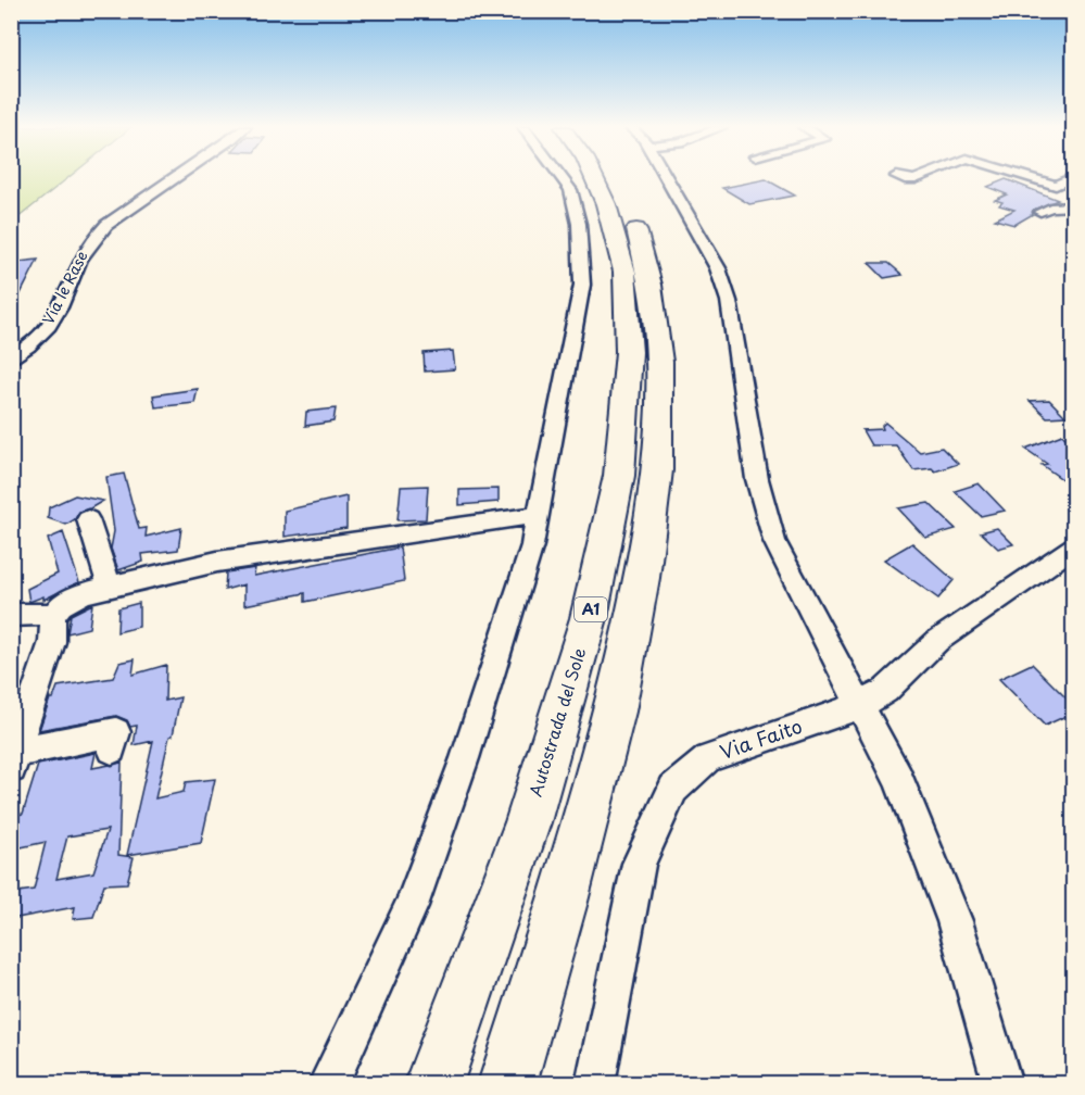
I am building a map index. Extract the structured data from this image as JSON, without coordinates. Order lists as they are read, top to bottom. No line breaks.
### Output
{"streets":{"highway":["A1","Autostrada del Sole"],"street":["Via le Rase","Via Faito"]}}
